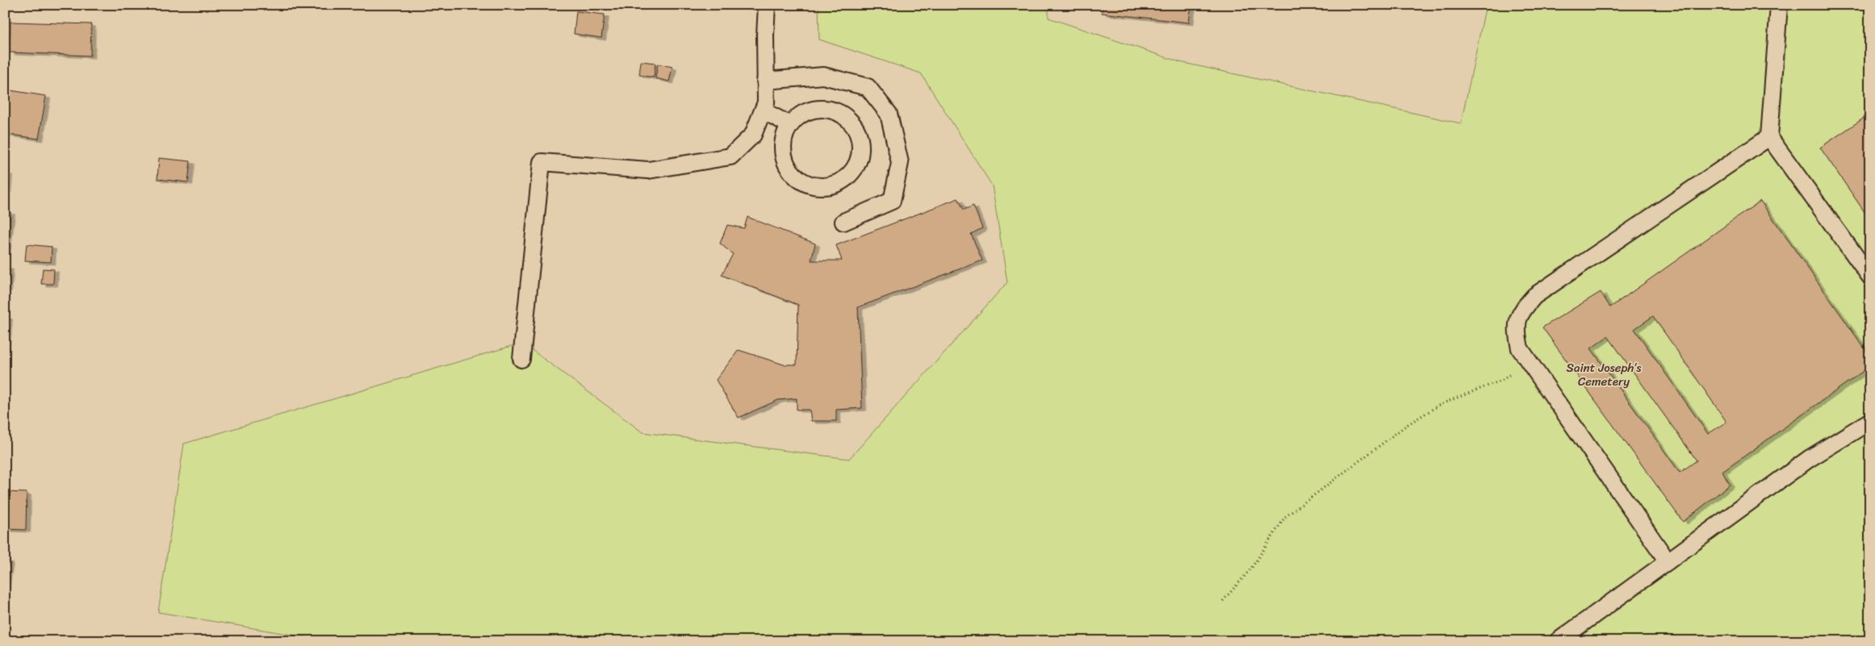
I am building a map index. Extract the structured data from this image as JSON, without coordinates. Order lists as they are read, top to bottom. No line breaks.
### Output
{"parks":["Saint Joseph’s Cemetery"]}
